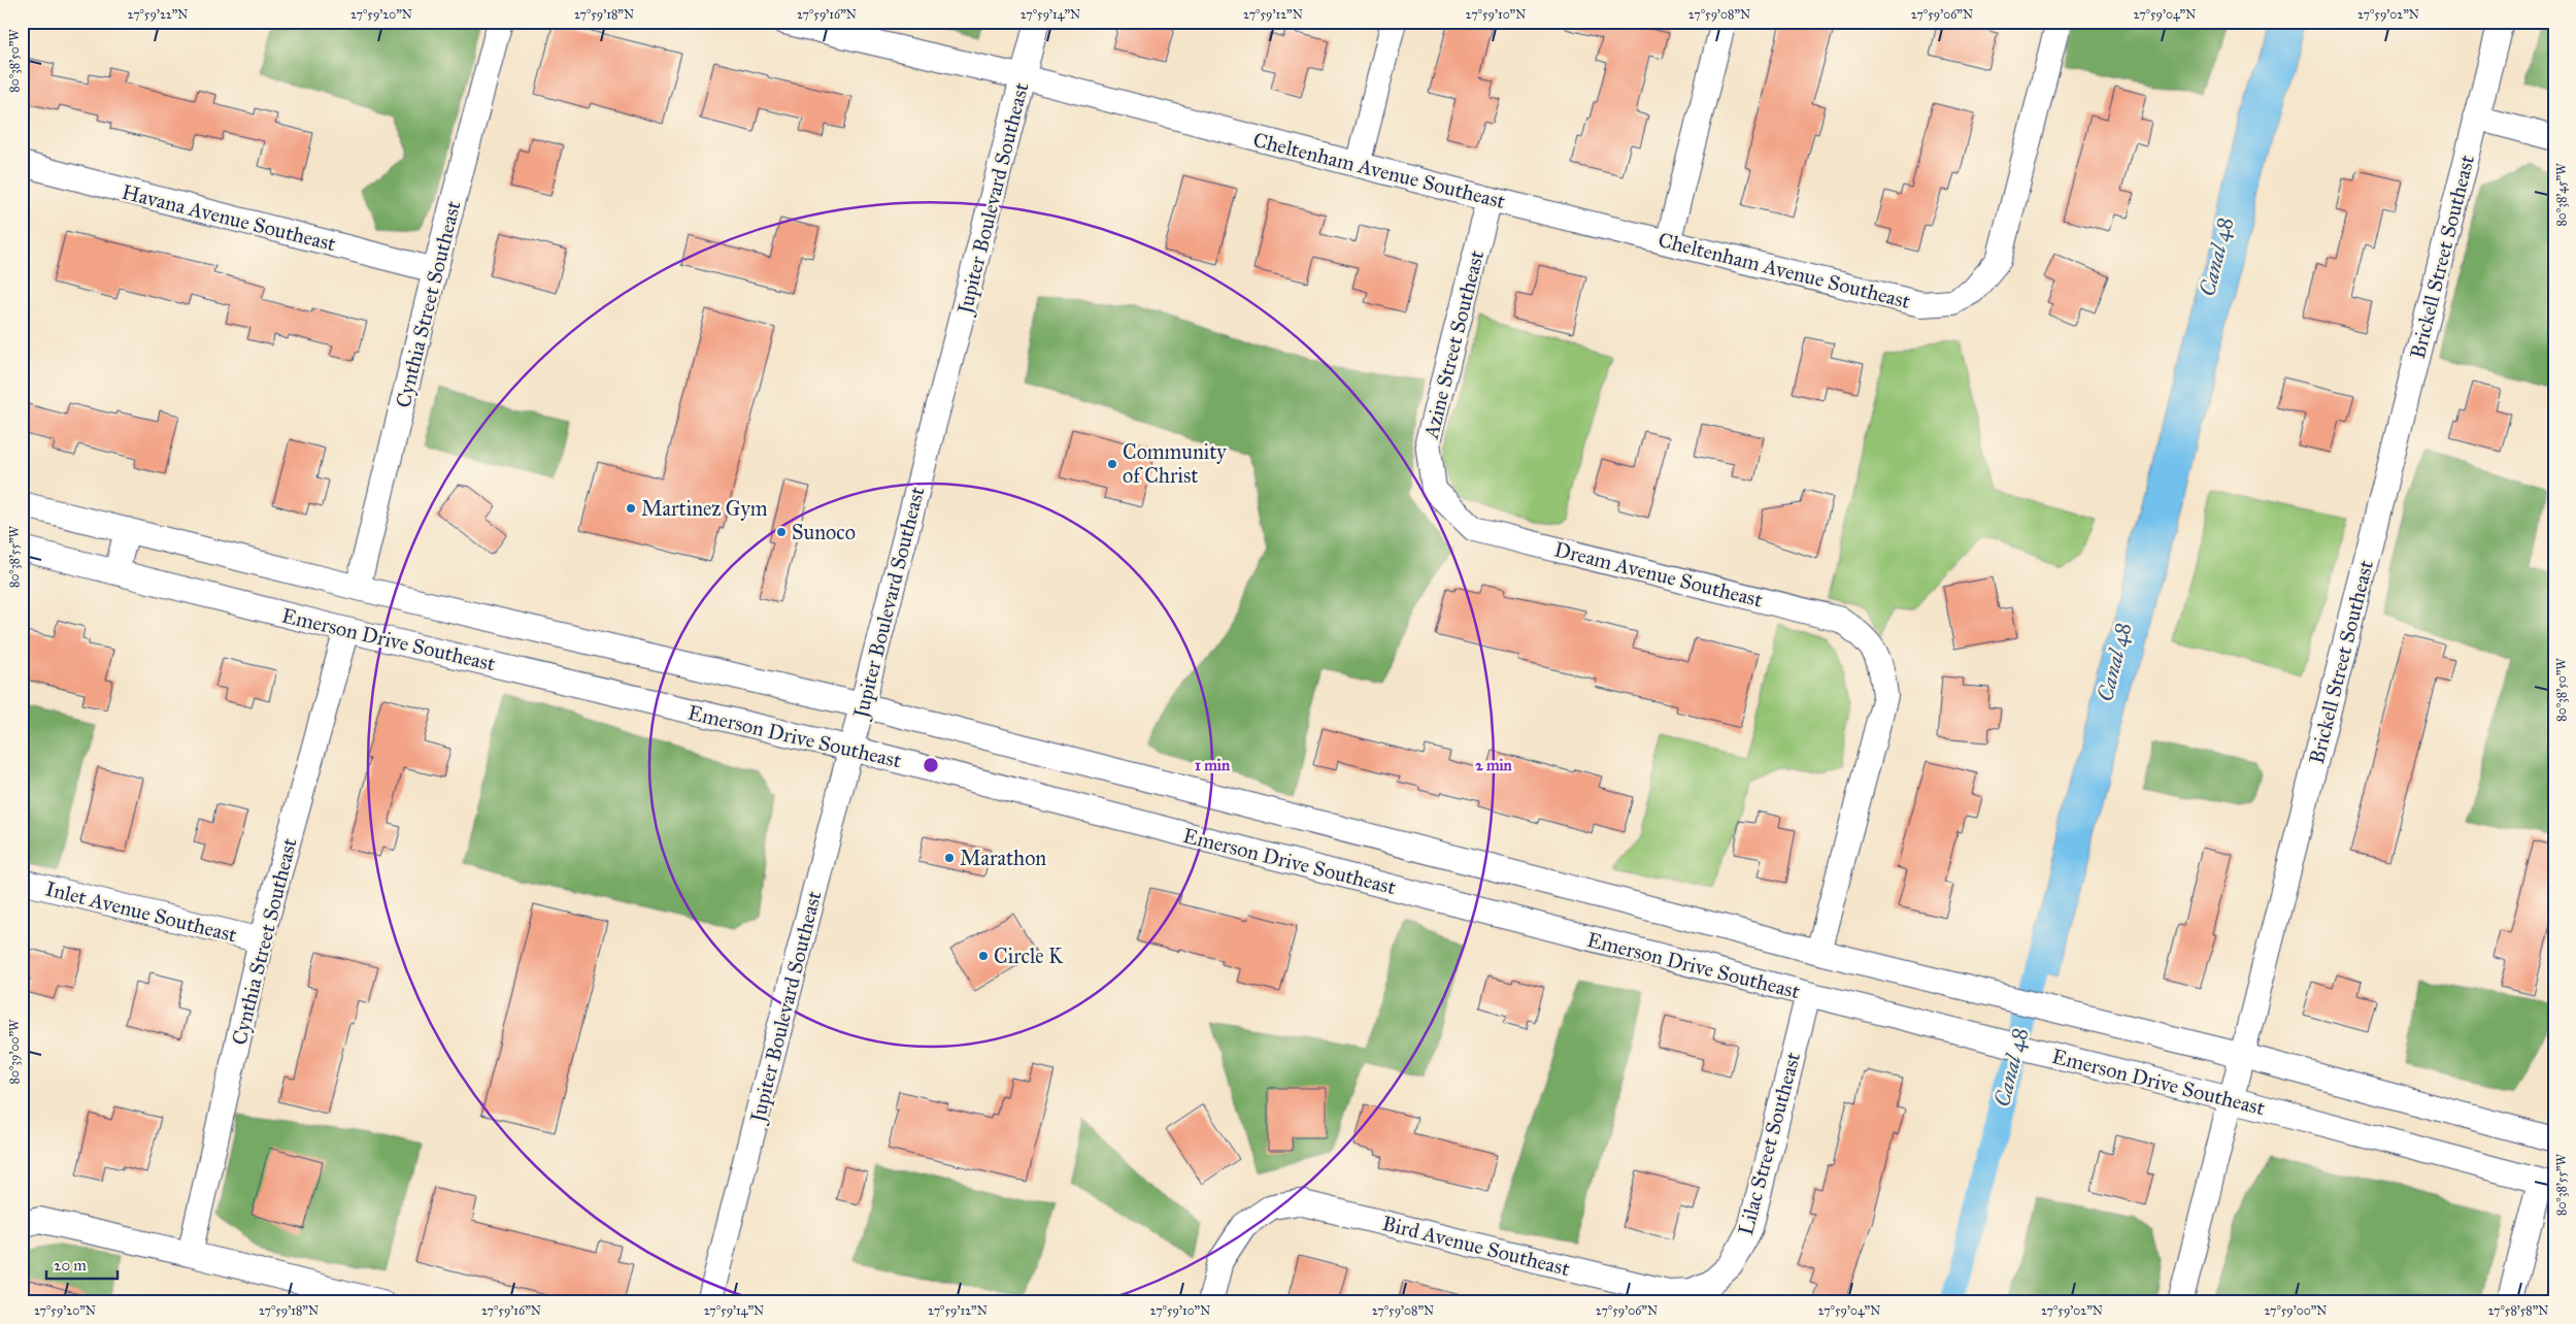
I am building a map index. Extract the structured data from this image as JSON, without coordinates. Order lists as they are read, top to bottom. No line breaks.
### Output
{"streets":{"street":["Cheltenham Avenue Southeast","Jupiter Boulevard Southeast","Havana Avenue Southeast","Brickell Street Southeast","Cynthia Street Southeast","Azine Street Southeast","Dream Avenue Southeast","Emerson Drive Southeast","Inlet Avenue Southeast","Lilac Street Southeast","Bird Avenue Southeast"]},"crossings":[["Cheltenham Avenue Southeast","Jupiter Boulevard Southeast"],["Cheltenham Avenue Southeast","Azine Street Southeast"],["Jupiter Boulevard Southeast","Emerson Drive Southeast"],["Havana Avenue Southeast","Cynthia Street Southeast"],["Brickell Street Southeast","Emerson Drive Southeast"],["Cynthia Street Southeast","Emerson Drive Southeast"],["Cynthia Street Southeast","Inlet Avenue Southeast"],["Azine Street Southeast","Dream Avenue Southeast"],["Dream Avenue Southeast","Emerson Drive Southeast"],["Emerson Drive Southeast","Lilac Street Southeast"],["Lilac Street Southeast","Bird Avenue Southeast"]],"water":["Canal 48"],"places":["Community of Christ","Martinez Gym","Sunoco","Marathon","Circle K"],"scale_bar":"20 m","coordinates":["27°59'22\"N","27°59'20\"N","27°59'18\"N","27°59'16\"N","27°59'14\"N","27°59'12\"N","27°59'10\"N","27°59'08\"N","27°59'06\"N","27°59'04\"N","27°59'02\"N","80°38'50\"W","80°38'45\"W","80°38'55\"W","80°39'00\"W","27°59'00\"N","27°58'58\"N"],"rings":["1 min","2 min"]}
